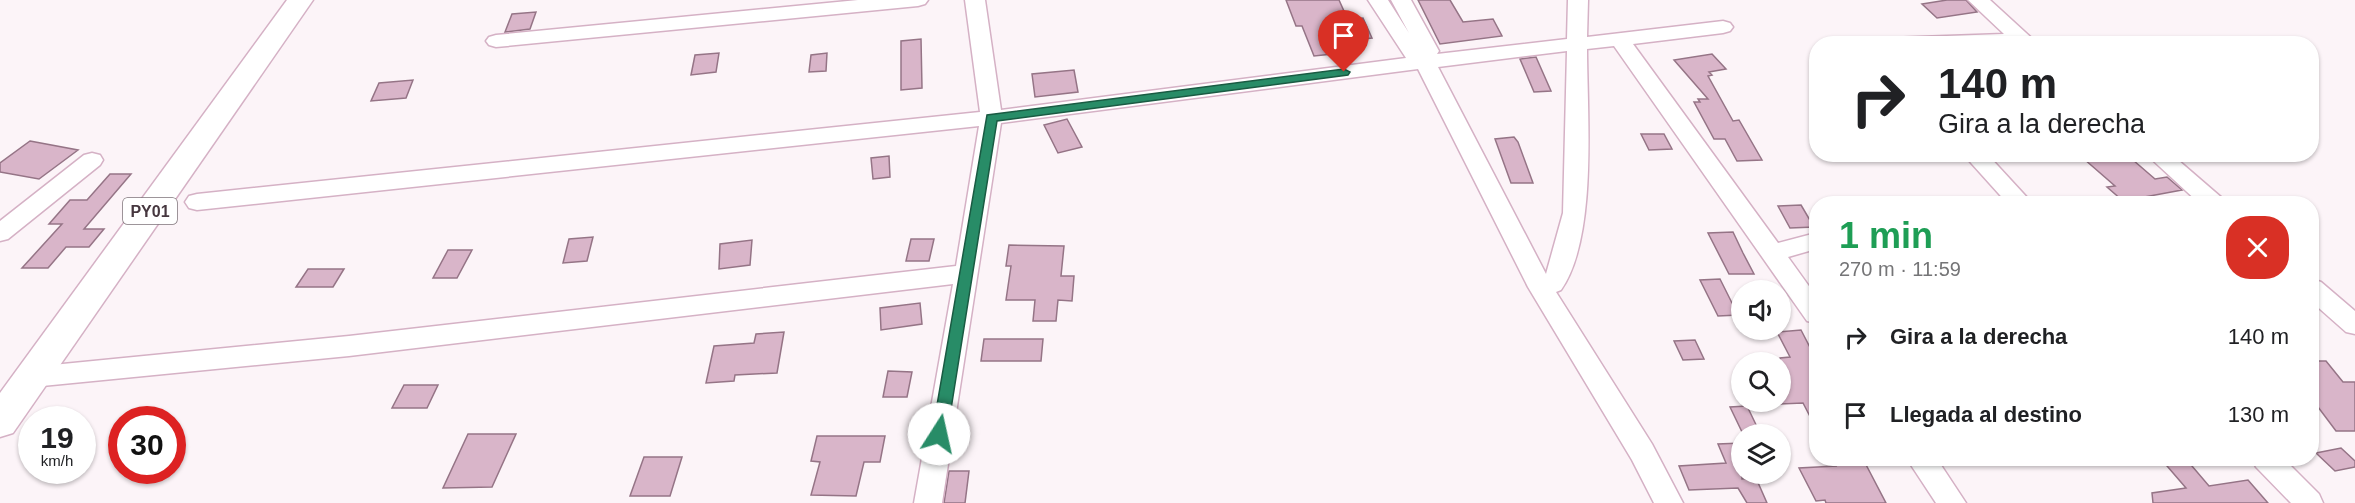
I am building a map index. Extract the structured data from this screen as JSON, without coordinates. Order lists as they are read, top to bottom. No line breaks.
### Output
{"streets":{"highway":["PY01"]},"page":{"turn":["140 m","Gira a la derecha"],"heading":["1 min","270 m · 11:59"],"list":[{"name":"Gira a la derecha","value":"140 m"},{"name":"Llegada al destino","value":"130 m"}],"speed":"19 km/h","limit":"30"}}
